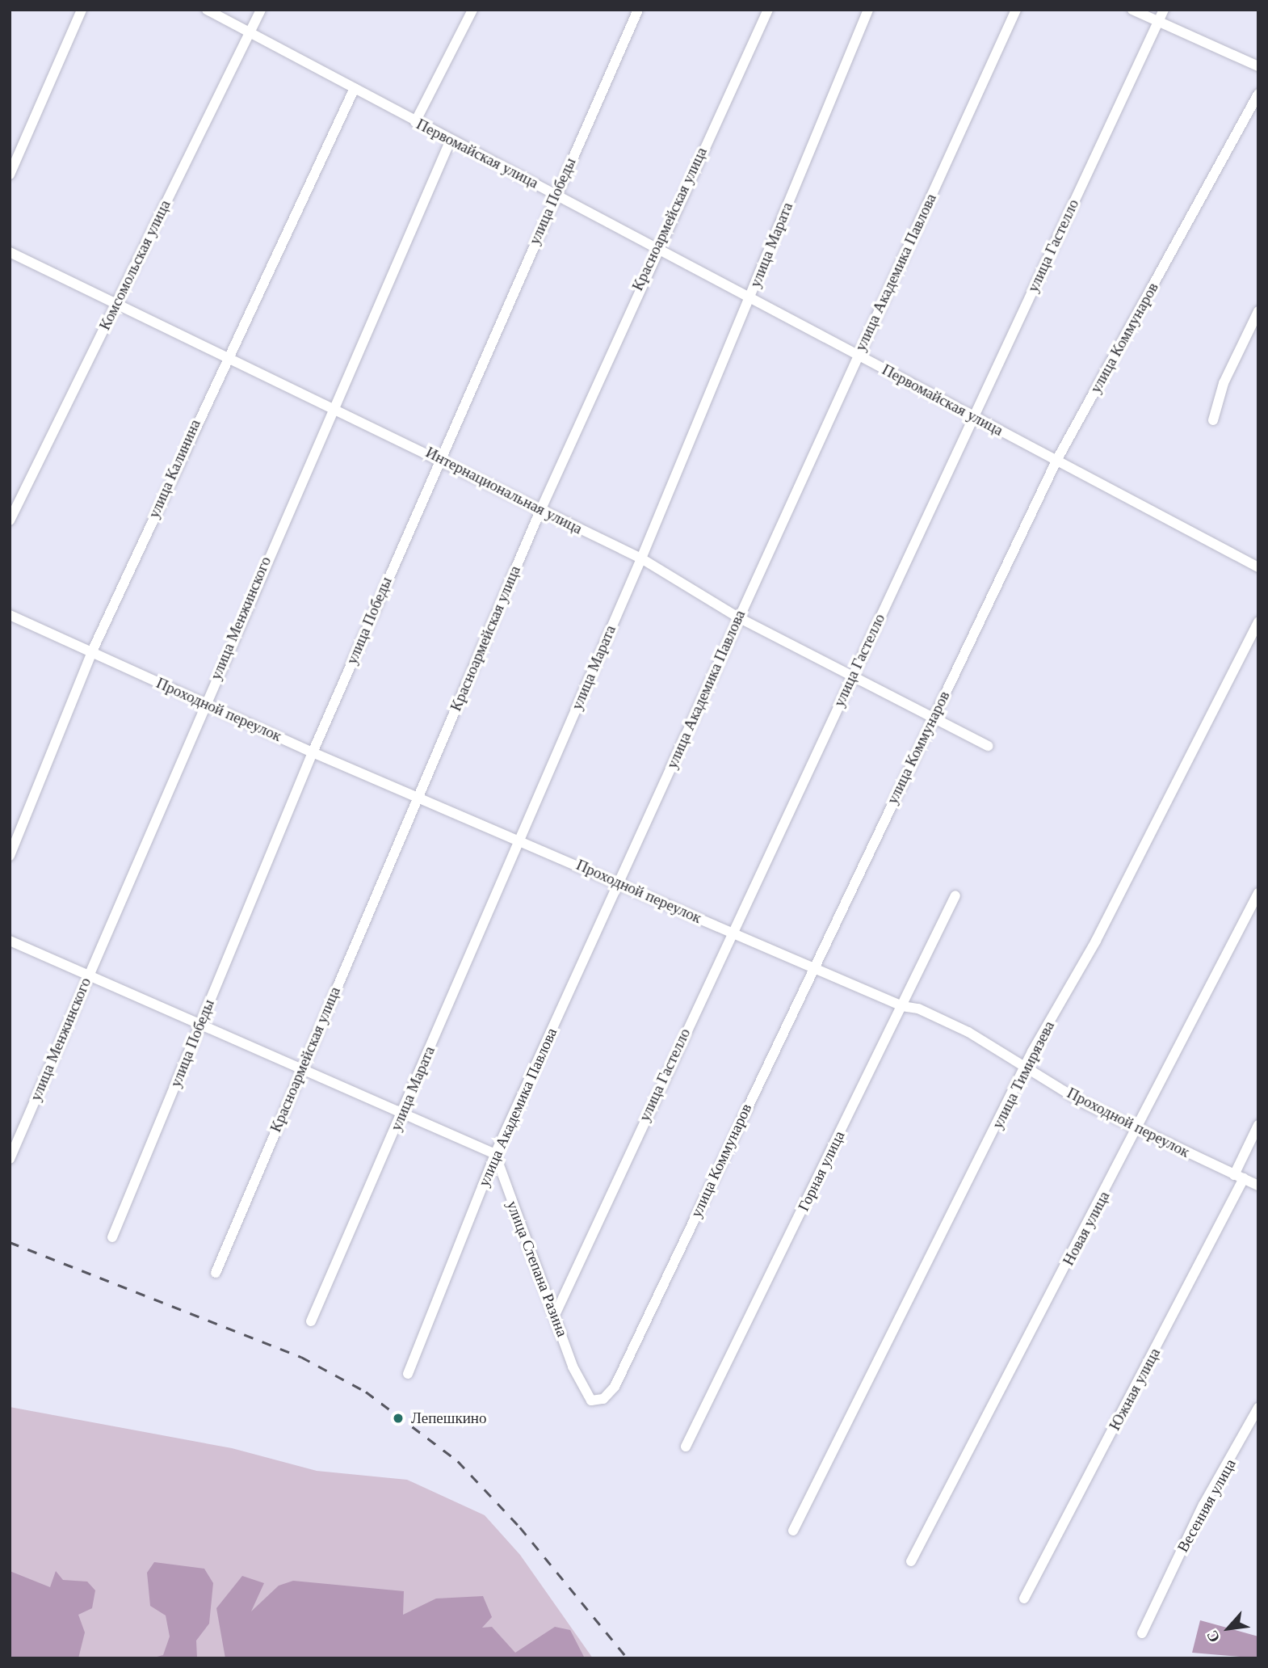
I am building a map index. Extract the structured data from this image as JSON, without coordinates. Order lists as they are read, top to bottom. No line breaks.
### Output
{"streets":{"street":["Первомайская улица","улица Победы","Красноармейская улица","улица Марата","улица Гастелло","Комсомольская улица","улица Академика Павлова","улица Коммунаров","улица Калинина","Интернациональная улица","улица Менжинского","Проходной переулок","улица Тимирязева","Горная улица","Новая улица","улица Степана Разина","Южная улица","Весенняя улица"]},"crossings":[["Первомайская улица","улица Победы"],["Первомайская улица","Красноармейская улица"],["Первомайская улица","улица Марата"],["Первомайская улица","улица Гастелло"],["Первомайская улица","Комсомольская улица"],["Первомайская улица","улица Академика Павлова"],["Первомайская улица","улица Коммунаров"],["Первомайская улица","улица Калинина"],["Первомайская улица","улица Менжинского"],["улица Победы","Интернациональная улица"],["улица Победы","Проходной переулок"],["Красноармейская улица","Интернациональная улица"],["Красноармейская улица","Проходной переулок"],["улица Марата","Интернациональная улица"],["улица Марата","Проходной переулок"],["улица Гастелло","Интернациональная улица"],["улица Гастелло","Проходной переулок"],["улица Гастелло","улица Степана Разина"],["Комсомольская улица","Интернациональная улица"],["улица Академика Павлова","Интернациональная улица"],["улица Академика Павлова","Проходной переулок"],["улица Академика Павлова","улица Степана Разина"],["улица Коммунаров","Интернациональная улица"],["улица Коммунаров","Проходной переулок"],["улица Коммунаров","улица Степана Разина"],["улица Калинина","Интернациональная улица"],["улица Калинина","Проходной переулок"],["Интернациональная улица","улица Менжинского"],["улица Менжинского","Проходной переулок"],["Проходной переулок","улица Тимирязева"],["Проходной переулок","Горная улица"],["Проходной переулок","Новая улица"],["Проходной переулок","Южная улица"]],"places":["Лепешкино"],"north":"bottom left"}
